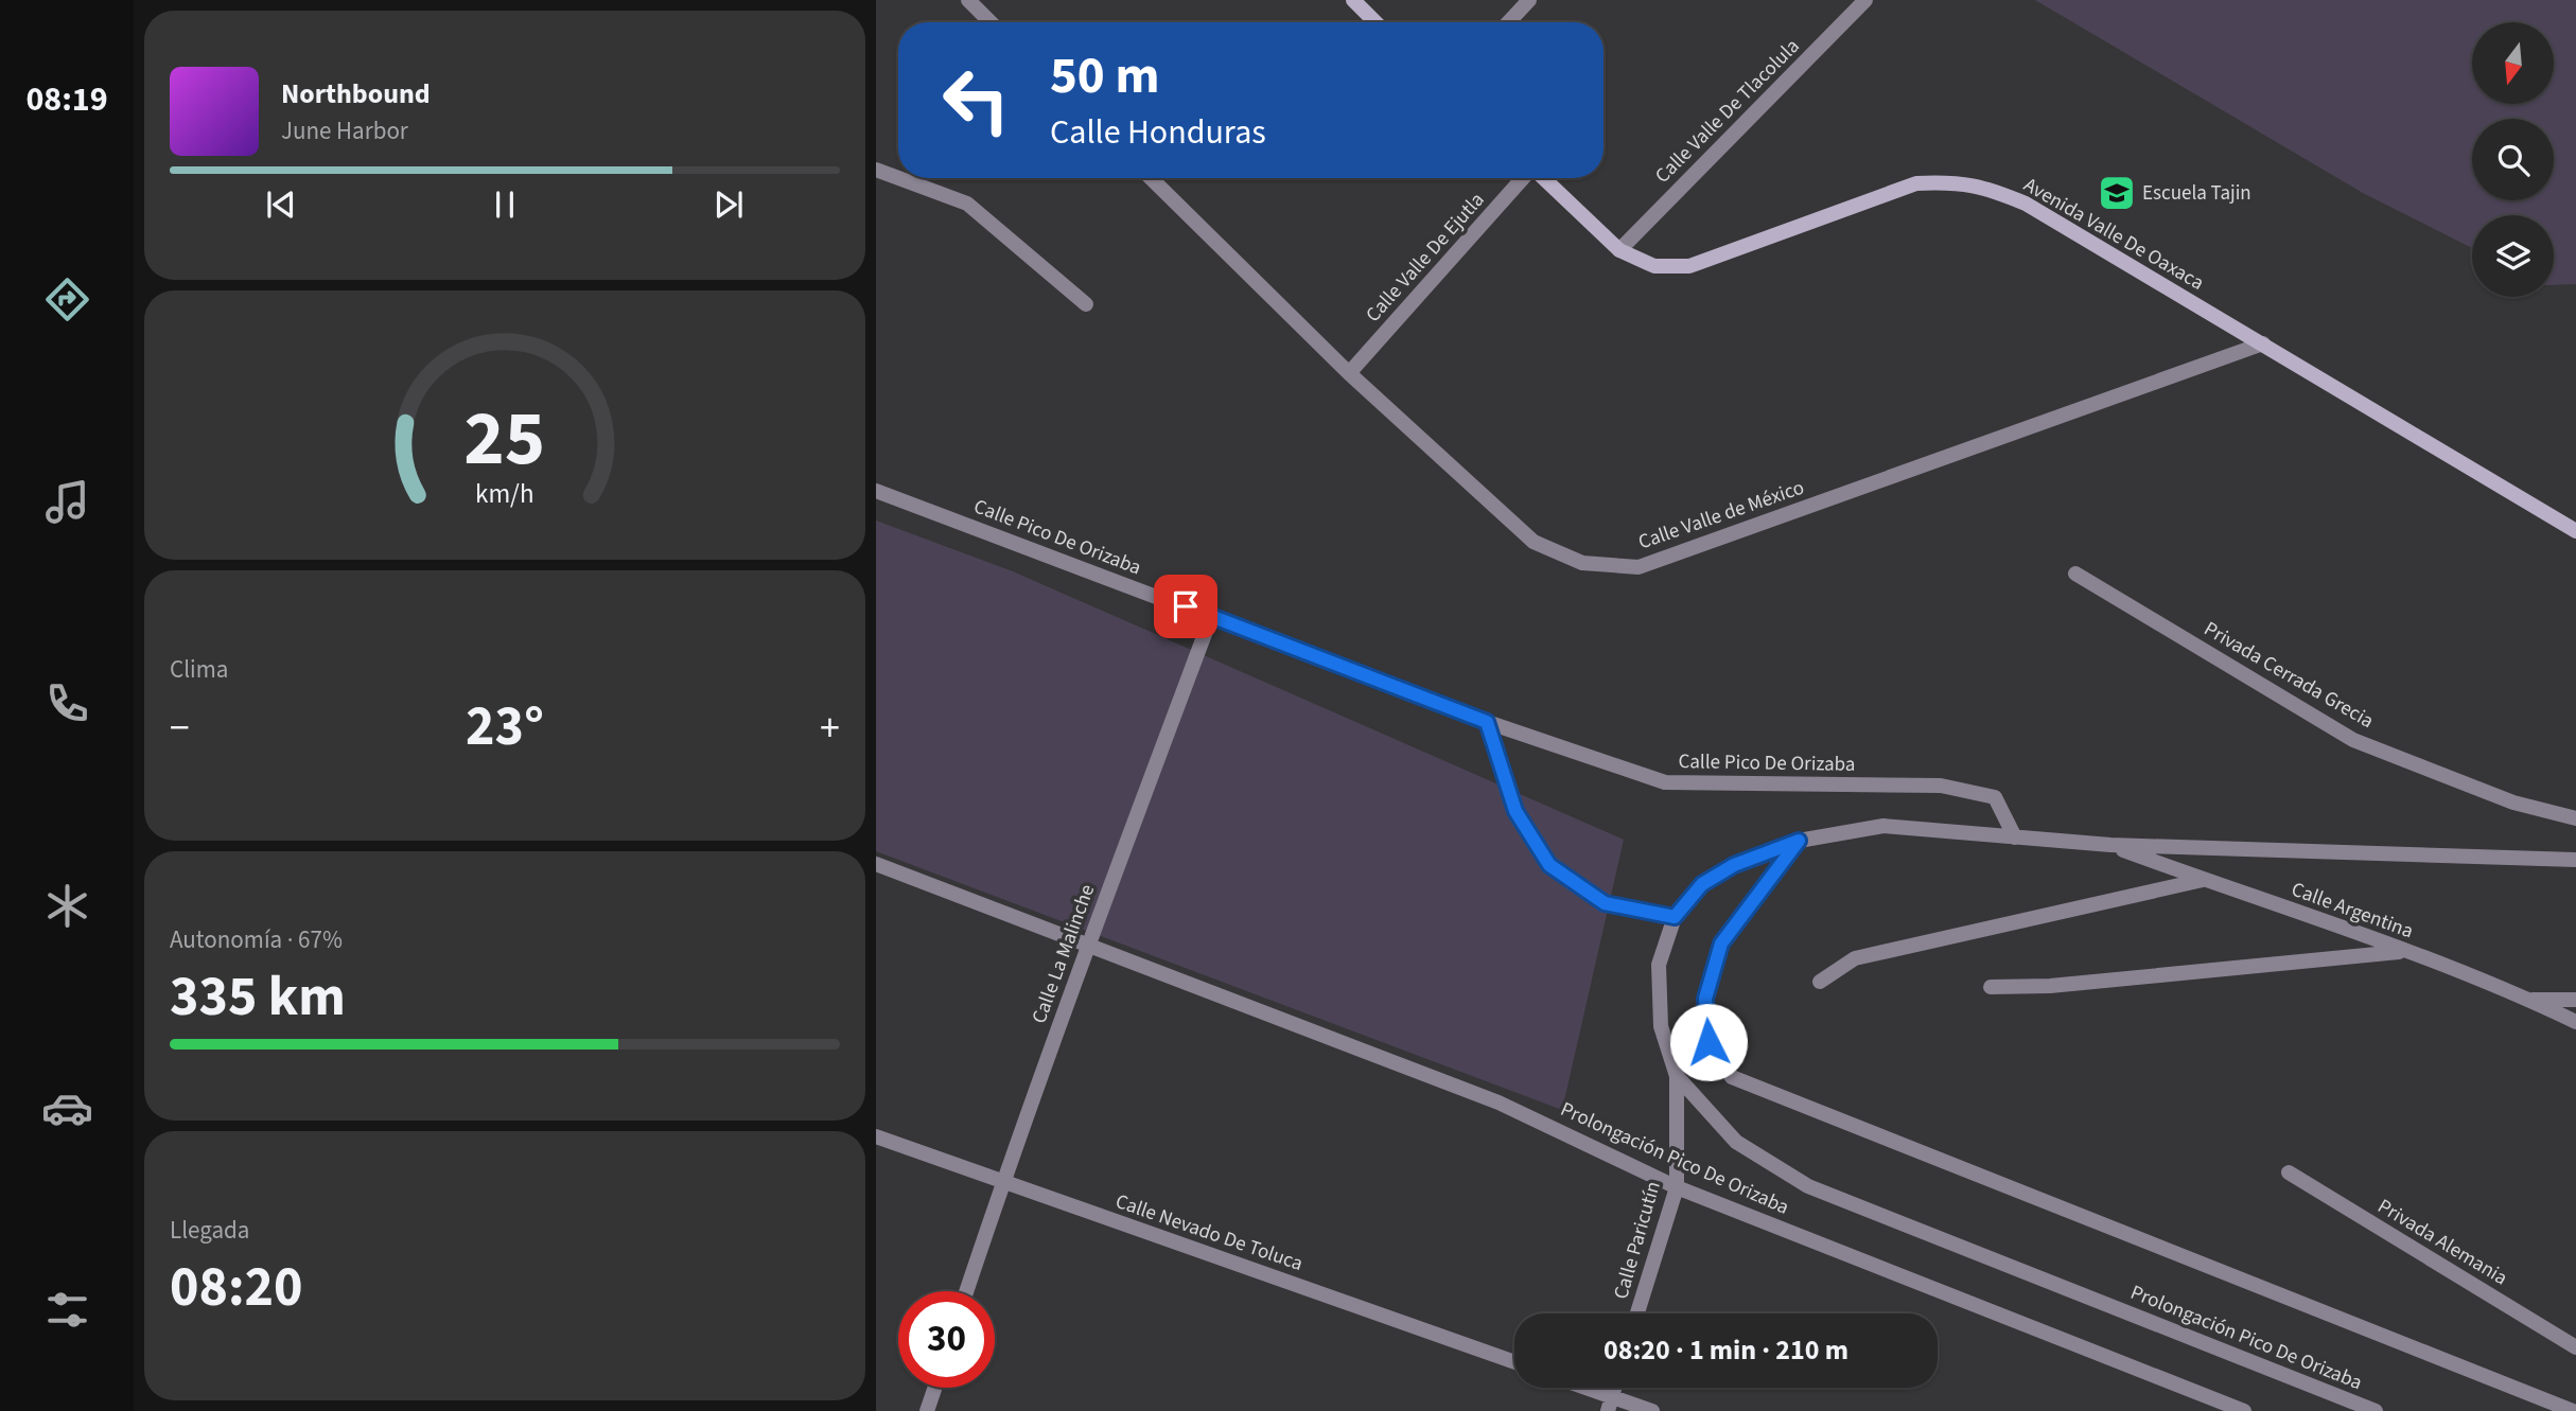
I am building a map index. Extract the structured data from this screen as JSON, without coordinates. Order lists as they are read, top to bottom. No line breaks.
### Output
{"streets":{"street":["Calle Valle De Tlacolula","Avenida Valle De Oaxaca","Calle Valle De Ejutla","Calle Valle de México","Calle Pico De Orizaba","Privada Cerrada Grecia","Calle Argentina","Calle La Malinche","Prolongación Pico De Orizaba","Calle Nevado De Toluca","Calle Paricutín","Privada Alemania"]},"crossings":[["Calle Valle De Tlacolula","Avenida Valle De Oaxaca"],["Avenida Valle De Oaxaca","Calle Valle de México"],["Calle Valle De Ejutla","Calle Valle de México"],["Calle Pico De Orizaba","Calle La Malinche"],["Calle La Malinche","Prolongación Pico De Orizaba"],["Calle La Malinche","Calle Nevado De Toluca"],["Prolongación Pico De Orizaba","Calle Paricutín"]],"places":{"school or university":["Escuela Tajin"]},"north":"bottom","page":{"tabs":"08:19","turn":["50 m","Calle Honduras"],"song":["Northbound","June Harbor"],"tile":["Clima",["Autonomía · 67%","335 km"],["Llegada","08:20"]],"heat":["−","23°","+"],"limit":"30","trip":"08:20 · 1 min · 210 m","gauge":["25","km/h"]}}
